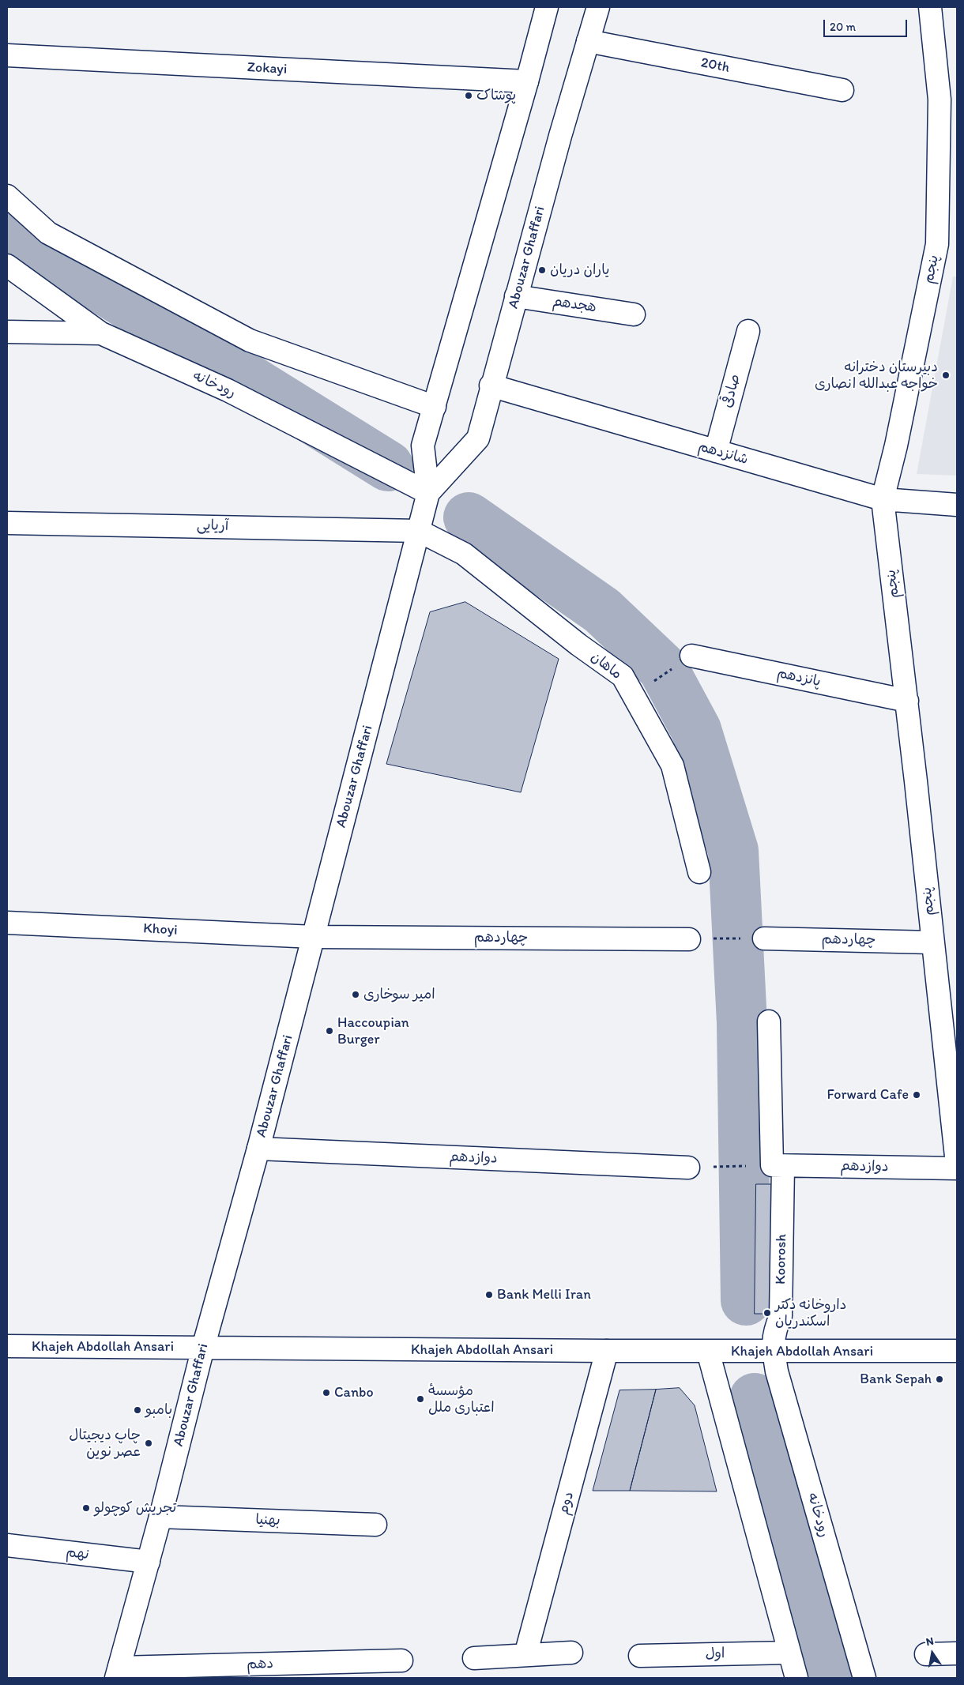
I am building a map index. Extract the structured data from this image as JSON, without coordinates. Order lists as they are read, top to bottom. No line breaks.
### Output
{"streets":{"street":["20th","Zokayi","Abouzar Ghaffari","پنجم","هجدهم","رودخانه","صادقی","شانزدهم","آریایی","ماهان","پانزدهم","Khoyi","چهاردهم","دوازدهم","Koorosh","Khajeh Abdollah Ansari","دوم","بهنیا","نهم","اول","دهم"]},"crossings":[["20th","Abouzar Ghaffari"],["Zokayi","Abouzar Ghaffari"],["Abouzar Ghaffari","هجدهم"],["Abouzar Ghaffari","رودخانه"],["Abouzar Ghaffari","شانزدهم"],["Abouzar Ghaffari","آریایی"],["Abouzar Ghaffari","ماهان"],["Abouzar Ghaffari","Khoyi"],["Abouzar Ghaffari","چهاردهم"],["Abouzar Ghaffari","دوازدهم"],["Abouzar Ghaffari","Khajeh Abdollah Ansari"],["Abouzar Ghaffari","بهنیا"],["Abouzar Ghaffari","نهم"],["Abouzar Ghaffari","دهم"],["پنجم","شانزدهم"],["پنجم","پانزدهم"],["پنجم","چهاردهم"],["رودخانه","Koorosh"],["رودخانه","Khajeh Abdollah Ansari"],["صادقی","شانزدهم"],["آریایی","ماهان"],["Khoyi","چهاردهم"],["دوازدهم","Koorosh"],["Koorosh","Khajeh Abdollah Ansari"],["Khajeh Abdollah Ansari","دوم"]],"places":["پوشاک","یاران دریان","دبیرستان دخترانه خواجه عبدالله انصاری","امیر سوخاری","Haccoupian Burger","Forward Cafe","Bank Melli Iran","داروخانه دکتر اسکندریان","Bank Sepah","Canbo","مؤسسهٔ اعتباری ملل","بامبو","چاپ دیجیتال عصر نوین","تجریش کوچولو"],"scale_bar":"20 m","north":"top"}
